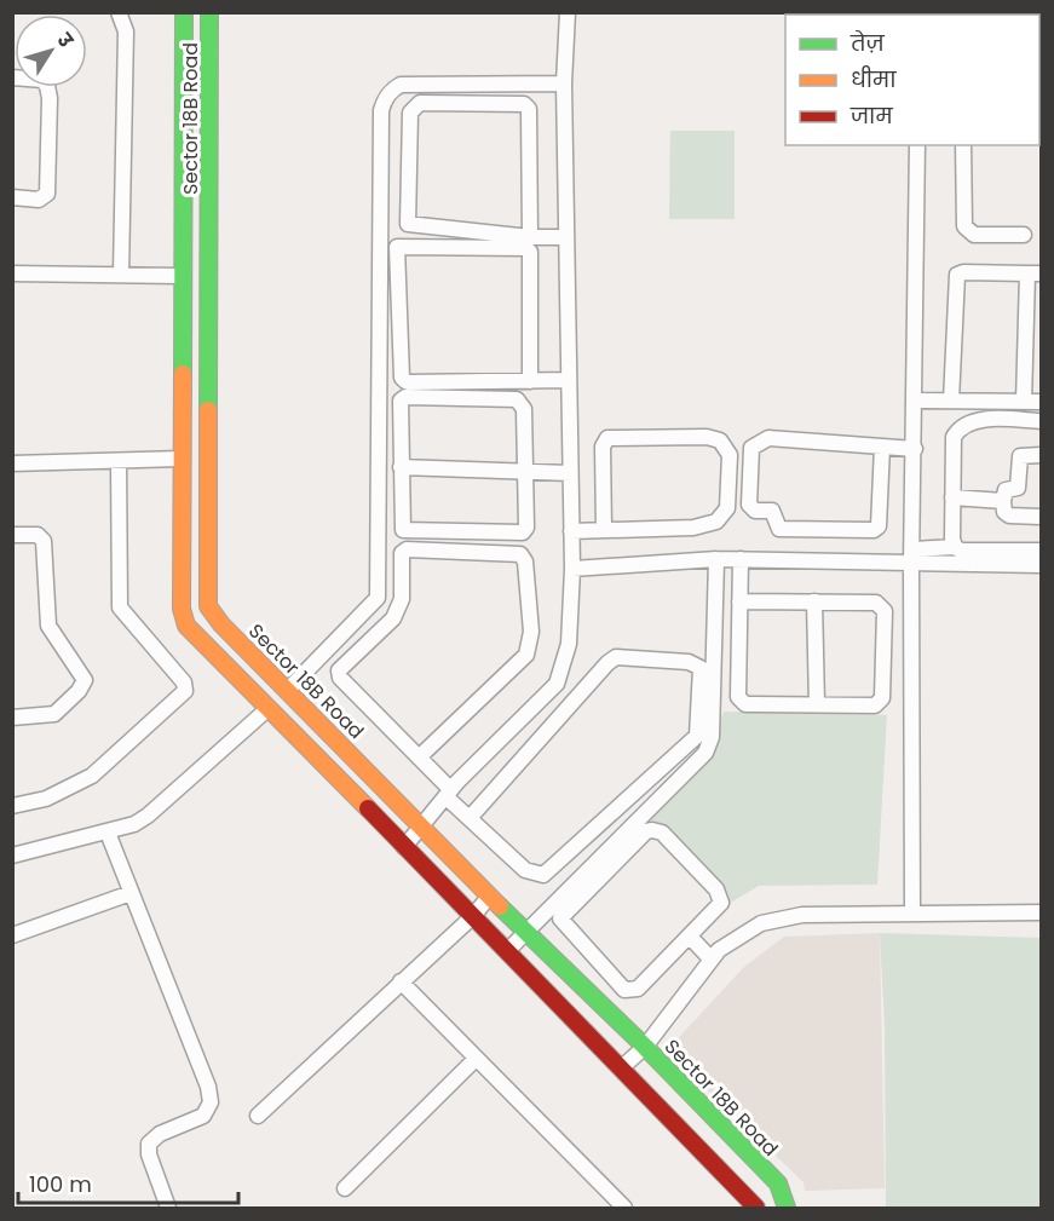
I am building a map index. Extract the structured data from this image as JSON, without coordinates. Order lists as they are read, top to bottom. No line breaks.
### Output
{"streets":{"street":["Sector 18B Road"]},"legend":["तेज़","धीमा","जाम"],"scale_bar":"100 m","north":"top right"}
